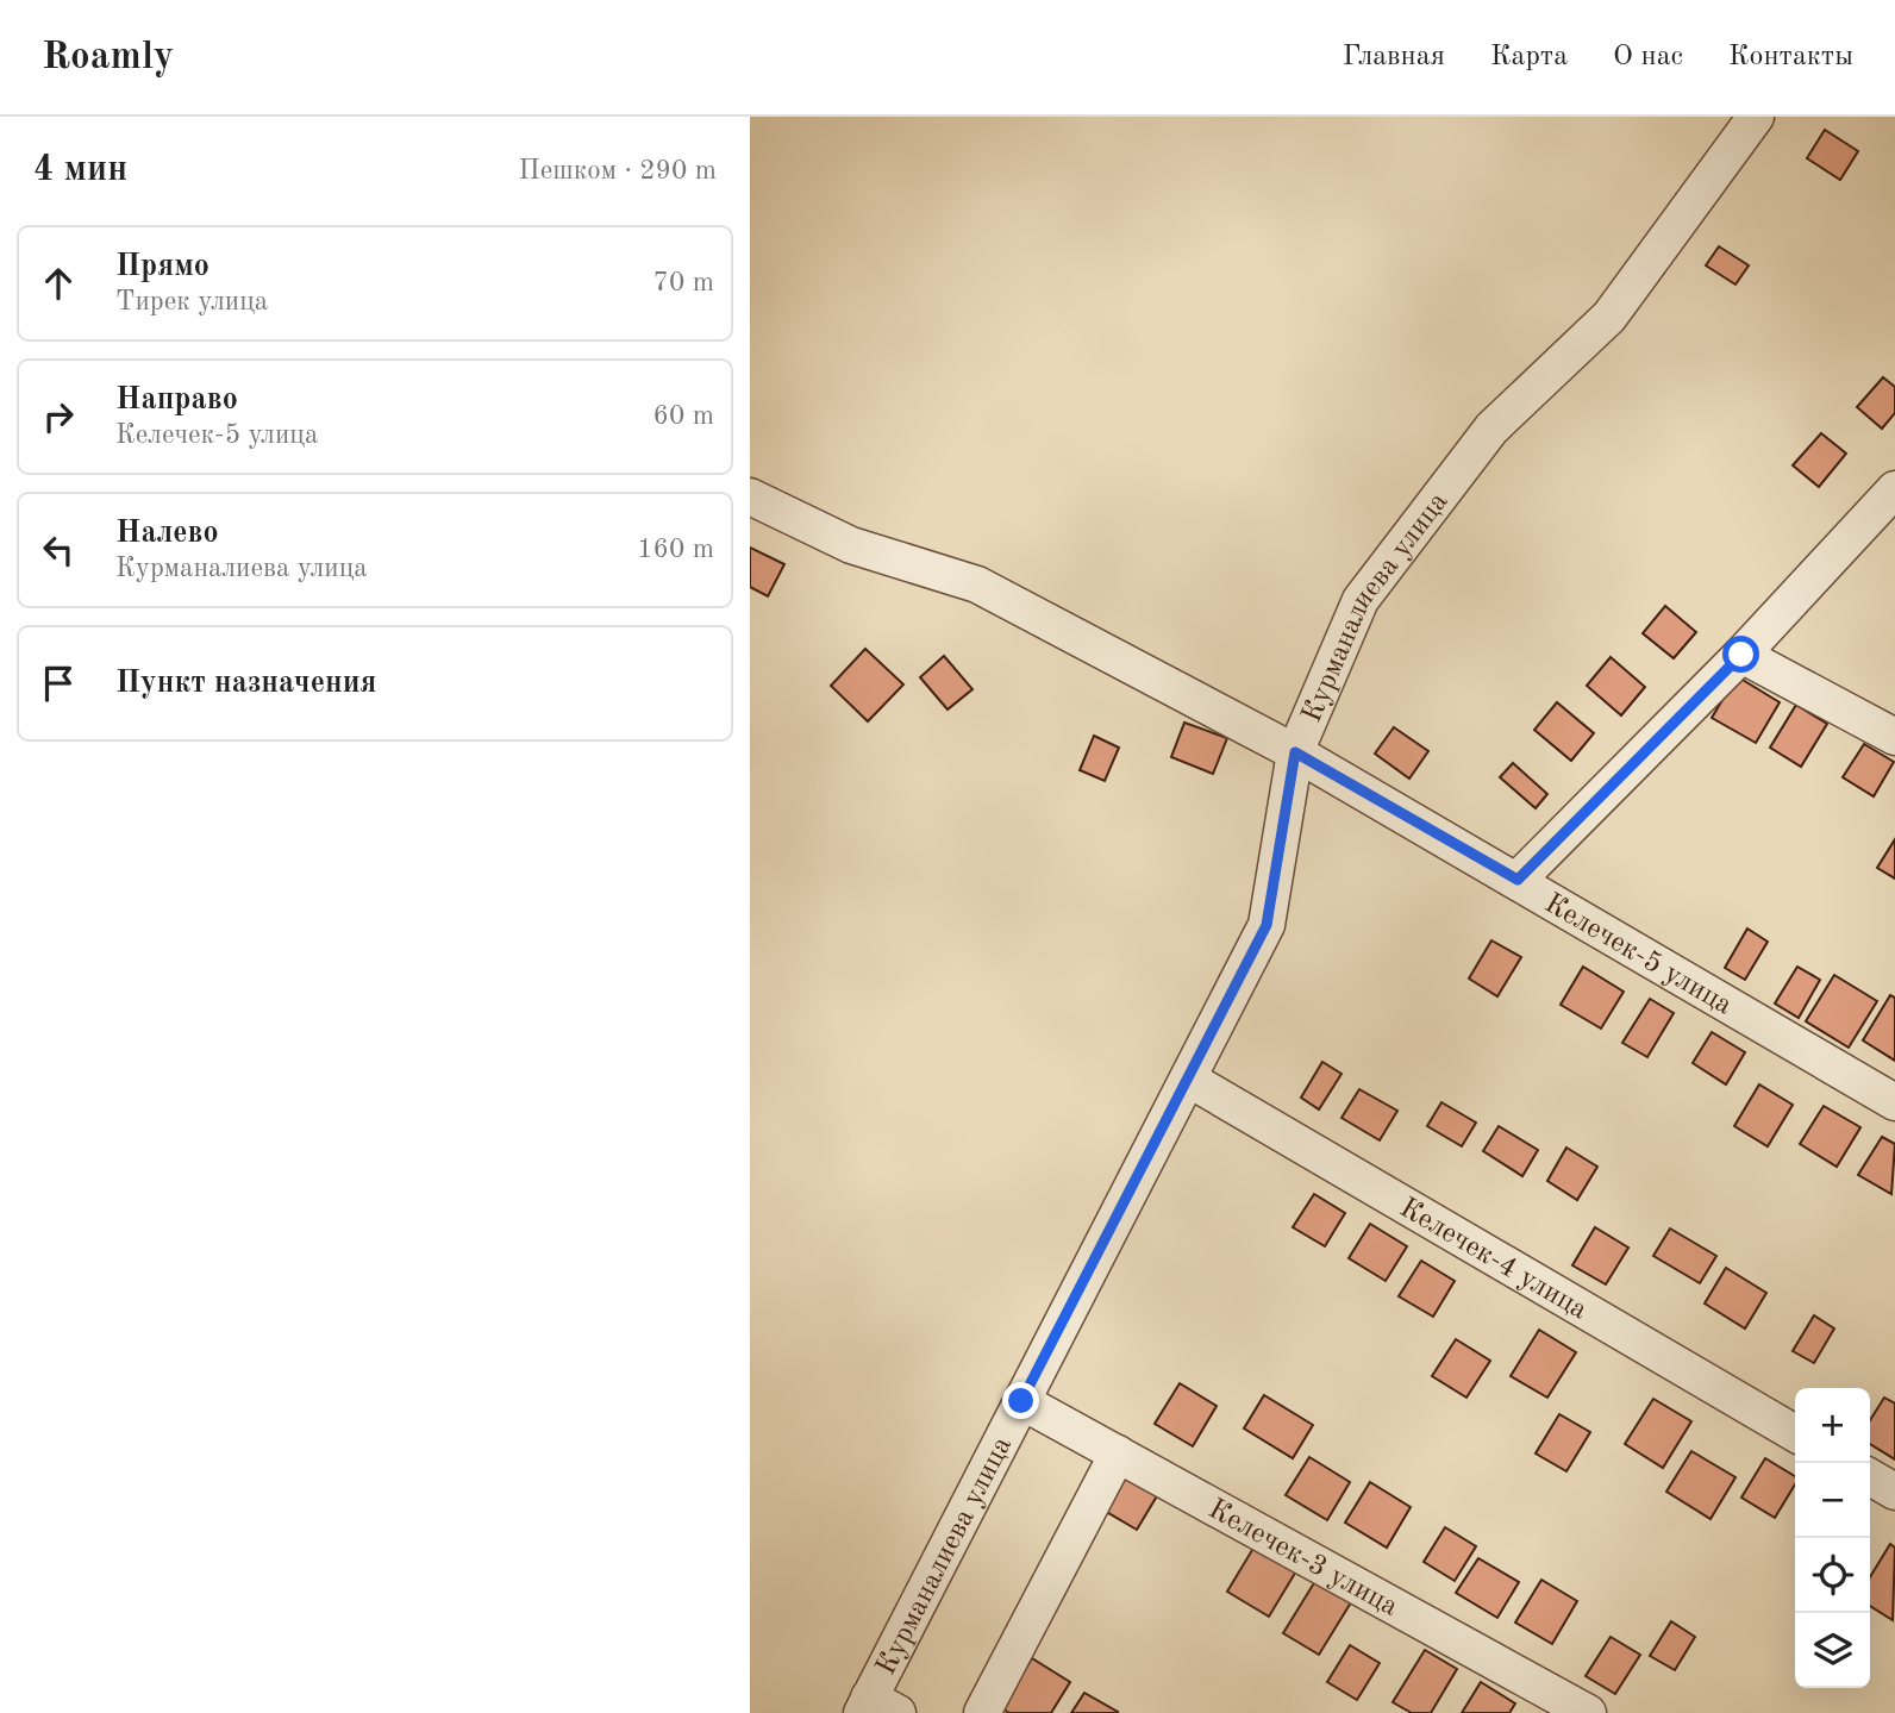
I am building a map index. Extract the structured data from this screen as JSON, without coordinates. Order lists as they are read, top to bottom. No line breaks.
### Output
{"streets":{"street":["Курманалиева улица","Келечек-5 улица","Келечек-4 улица","Келечек-3 улица"]},"crossings":[["Курманалиева улица","Келечек-5 улица"],["Курманалиева улица","Келечек-4 улица"],["Курманалиева улица","Келечек-3 улица"]],"page":{"header":"Roamly","nav":["Главная","Карта","О нас","Контакты"],"heading":["4 мин","Пешком · 290 m"],"list":[["Прямо","Тирек улица","70 m"],["Направо","Келечек-5 улица","60 m"],["Налево","Курманалиева улица","160 m"],"Пункт назначения"],"map_buttons":["+","−"]}}
